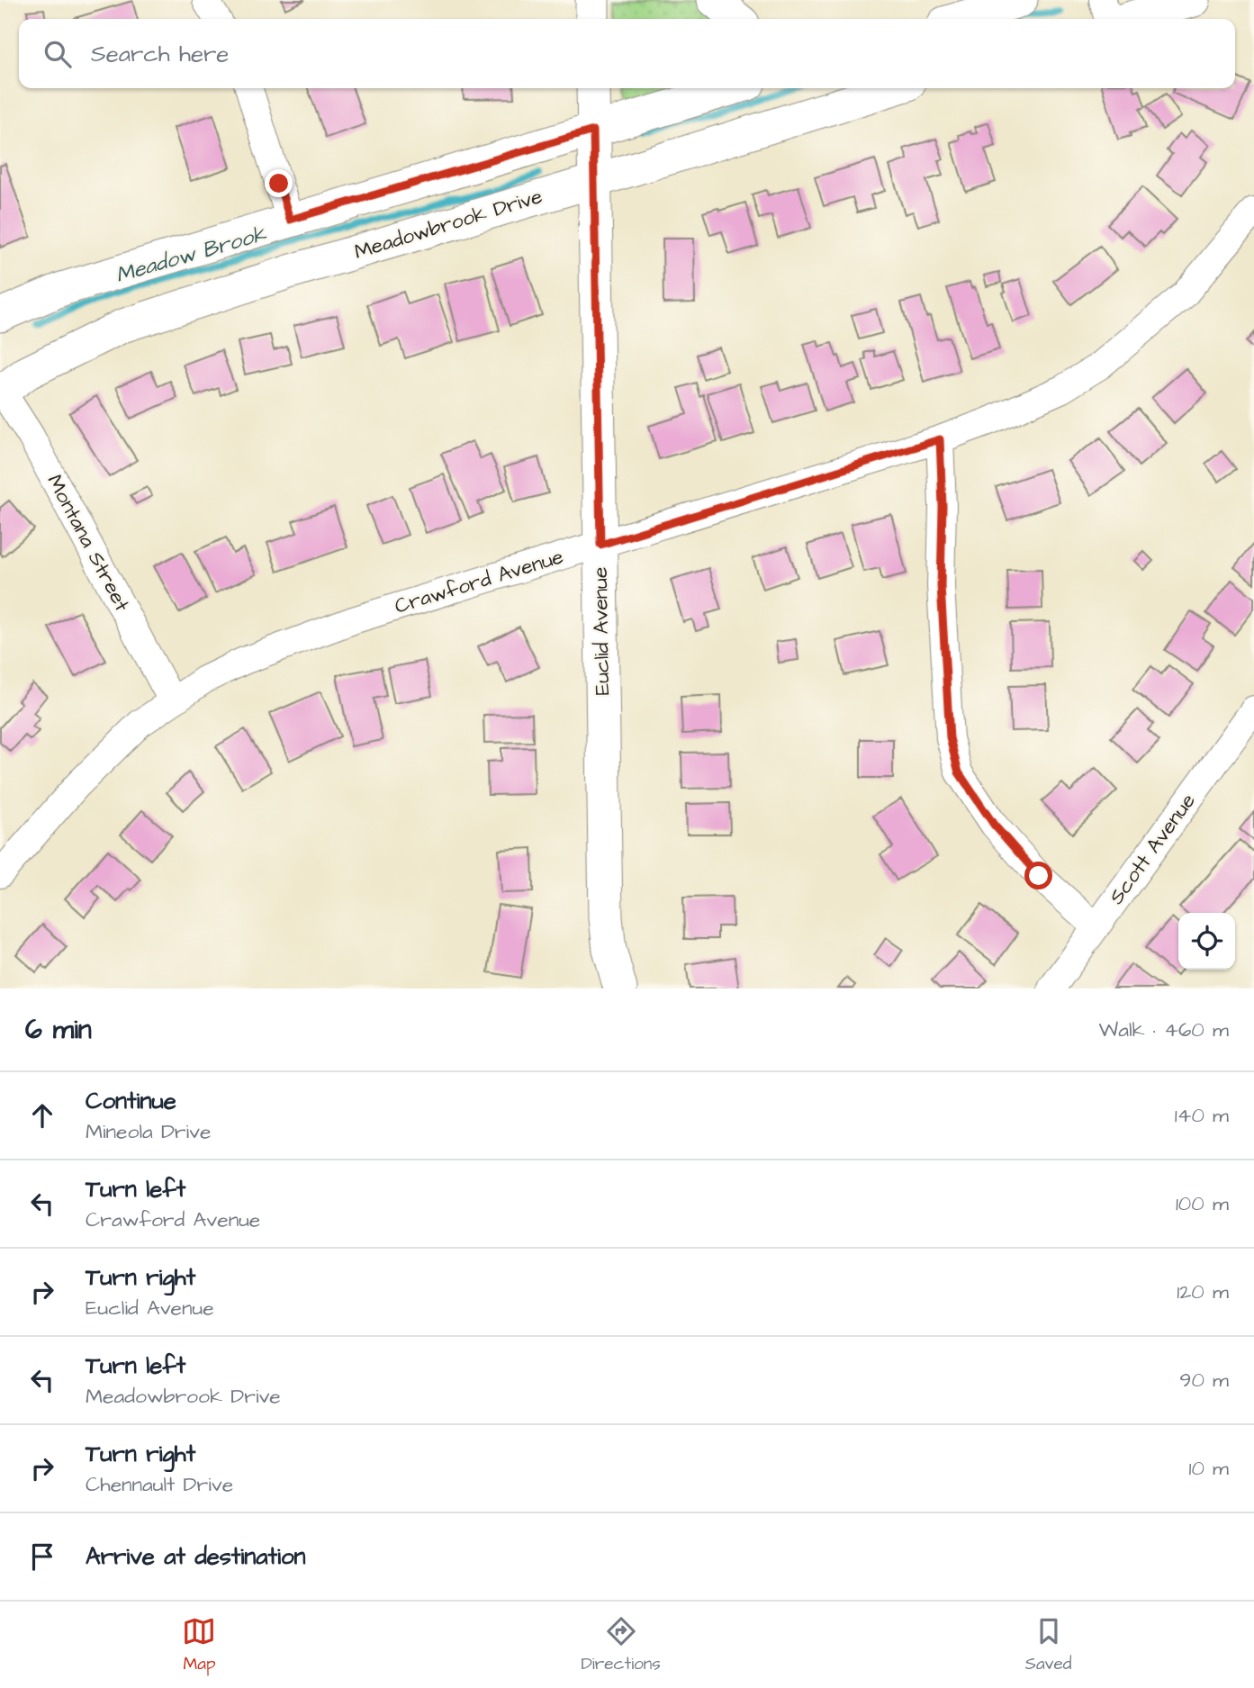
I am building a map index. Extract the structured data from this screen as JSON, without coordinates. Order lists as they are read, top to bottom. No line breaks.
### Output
{"streets":{"street":["Meadowbrook Drive","Montana Street","Crawford Avenue","Euclid Avenue","Scott Avenue"]},"crossings":[["Meadowbrook Drive","Montana Street"],["Meadowbrook Drive","Euclid Avenue"],["Montana Street","Crawford Avenue"],["Crawford Avenue","Euclid Avenue"]],"water":["Meadow Brook"],"page":{"search":"Search here","heading":["6 min","Walk · 460 m"],"list":[["Continue","Mineola Drive","140 m"],["Turn left","Crawford Avenue","100 m"],["Turn right","Euclid Avenue","120 m"],["Turn left","Meadowbrook Drive","90 m"],["Turn right","Chennault Drive","10 m"],"Arrive at destination"],"nav":["Map","Directions","Saved"]}}
